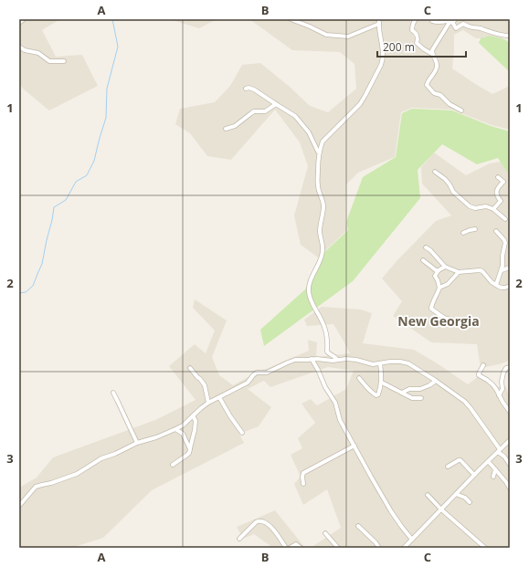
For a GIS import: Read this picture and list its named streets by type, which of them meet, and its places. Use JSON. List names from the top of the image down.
{
  "districts": ["New Georgia"],
  "scale_bar": "200 m",
  "grid": {
    "columns": ["A", "B", "C"],
    "rows": ["1", "2", "3"]
  }
}
